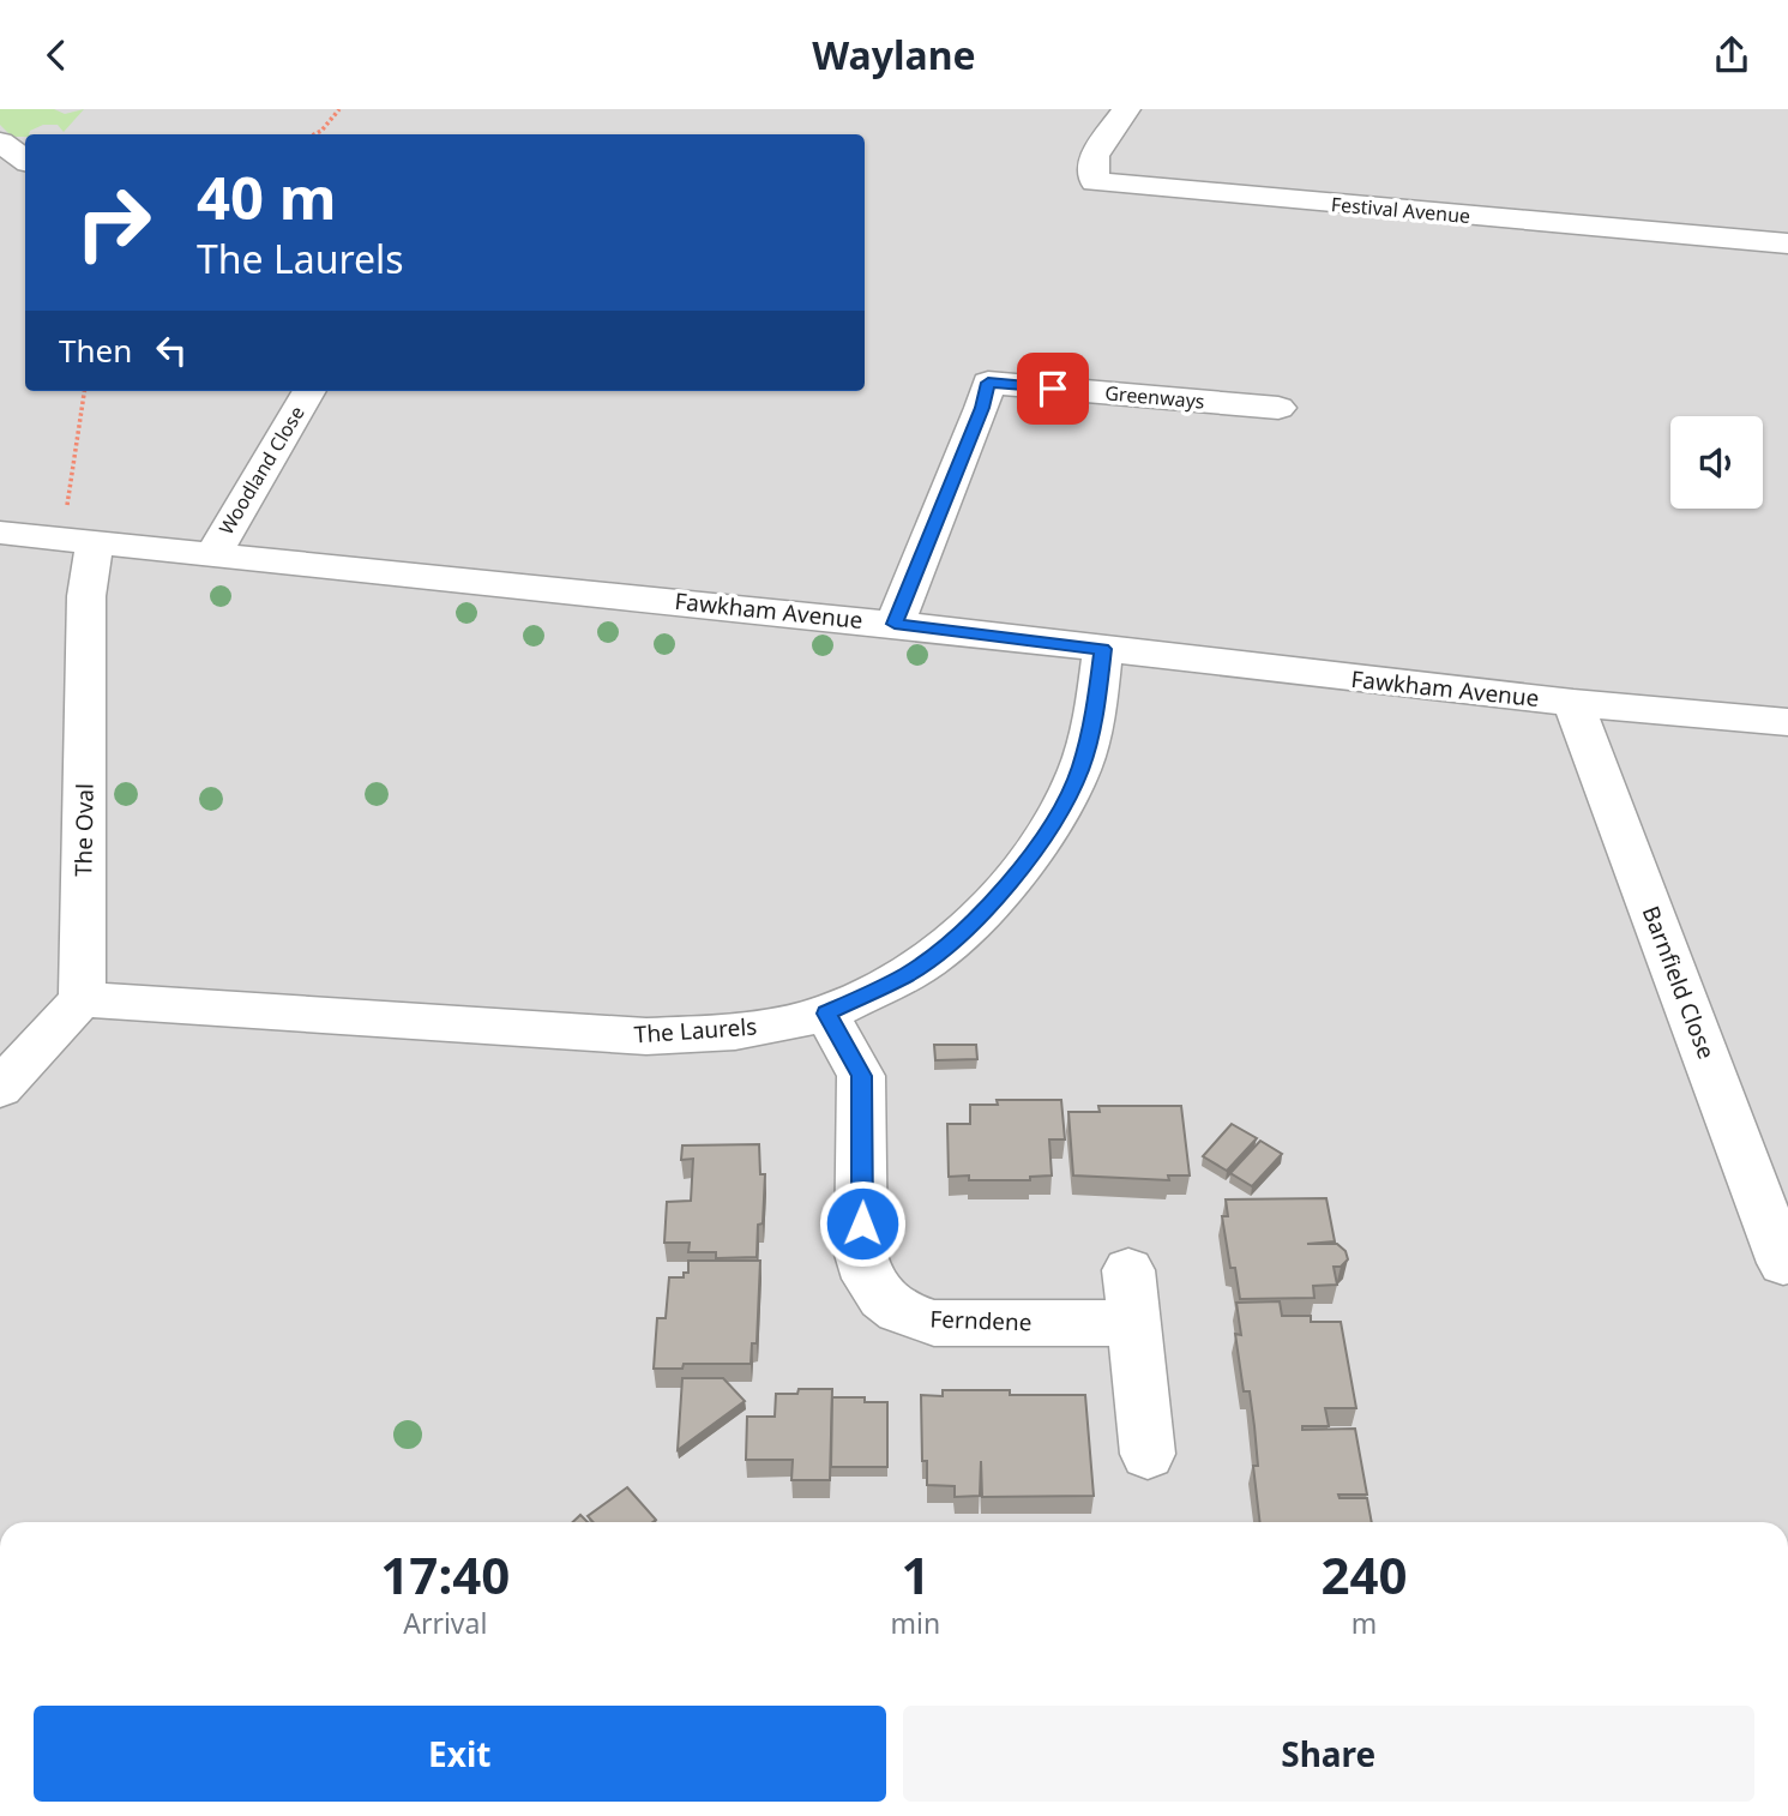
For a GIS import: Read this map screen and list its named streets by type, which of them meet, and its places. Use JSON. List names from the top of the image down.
{
  "streets": {
    "street": [
      "Festival Avenue",
      "Greenways",
      "Woodland Close",
      "Fawkham Avenue",
      "The Oval",
      "Barnfield Close",
      "The Laurels",
      "Ferndene"
    ]
  },
  "crossings": [
    ["Greenways", "Fawkham Avenue"],
    ["Woodland Close", "Fawkham Avenue"],
    ["Fawkham Avenue", "The Oval"],
    ["Fawkham Avenue", "Barnfield Close"],
    ["Fawkham Avenue", "The Laurels"],
    ["The Oval", "The Laurels"],
    ["The Laurels", "Ferndene"]
  ],
  "page": {
    "header": "Waylane",
    "turn": ["40 m", "The Laurels"],
    "then": "Then",
    "eta": [
      "17:40",
      "Arrival",
      "1",
      "min",
      "240",
      "m"
    ],
    "buttons": ["Exit", "Share"]
  }
}
